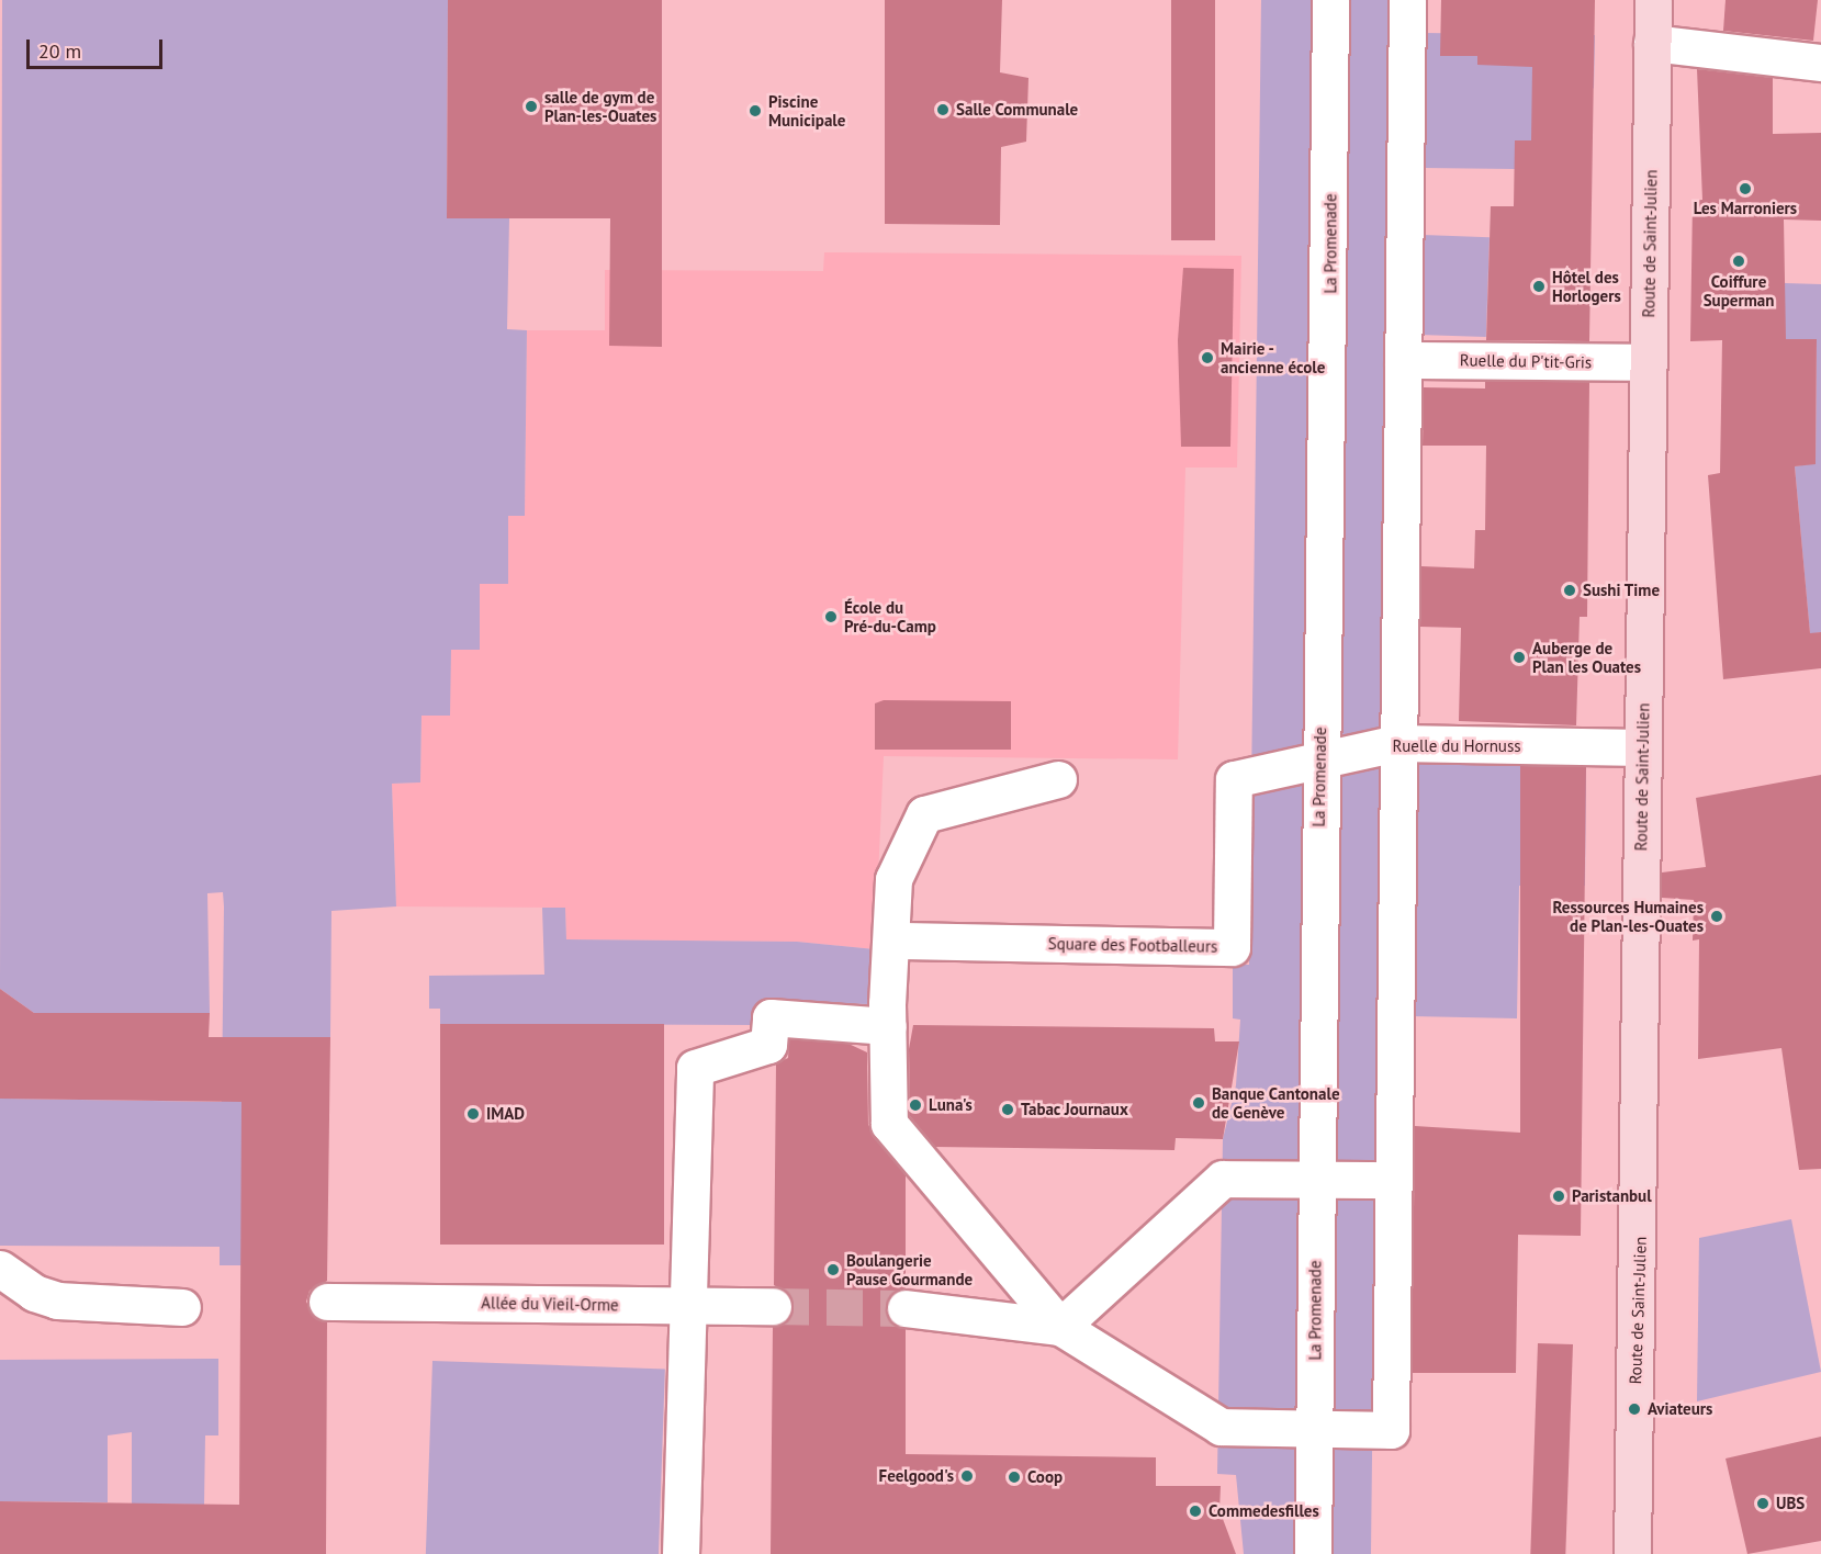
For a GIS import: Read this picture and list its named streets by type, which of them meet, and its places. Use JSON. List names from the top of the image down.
{
  "streets": {
    "main road": ["Route de Saint-Julien"],
    "street": [
      "La Promenade",
      "Ruelle du P'tit-Gris",
      "Ruelle du Hornuss",
      "Square des Footballeurs",
      "Allée du Vieil-Orme"
    ]
  },
  "crossings": [
    ["La Promenade", "Ruelle du Hornuss"],
    ["Route de Saint-Julien", "Ruelle du P'tit-Gris"],
    ["Route de Saint-Julien", "Ruelle du Hornuss"],
    ["Ruelle du Hornuss", "Square des Footballeurs"]
  ],
  "places": [
    "salle de gym de Plan-les-Ouates",
    "Salle Communale",
    "Piscine Municipale",
    "Les Marroniers",
    "Coiffure Superman",
    "Hôtel des Horlogers",
    "Mairie - ancienne école",
    "Sushi Time",
    "École du Pré-du-Camp",
    "Auberge de Plan les Ouates",
    "Ressources Humaines de Plan-les-Ouates",
    "Banque Cantonale de Genève",
    "Luna's",
    "Tabac Journaux",
    "IMAD",
    "Paristanbul",
    "Boulangerie Pause Gourmande",
    "Aviateurs",
    "Feelgood's",
    "Coop",
    "UBS",
    "Commedesfilles"
  ],
  "scale_bar": "20 m"
}
